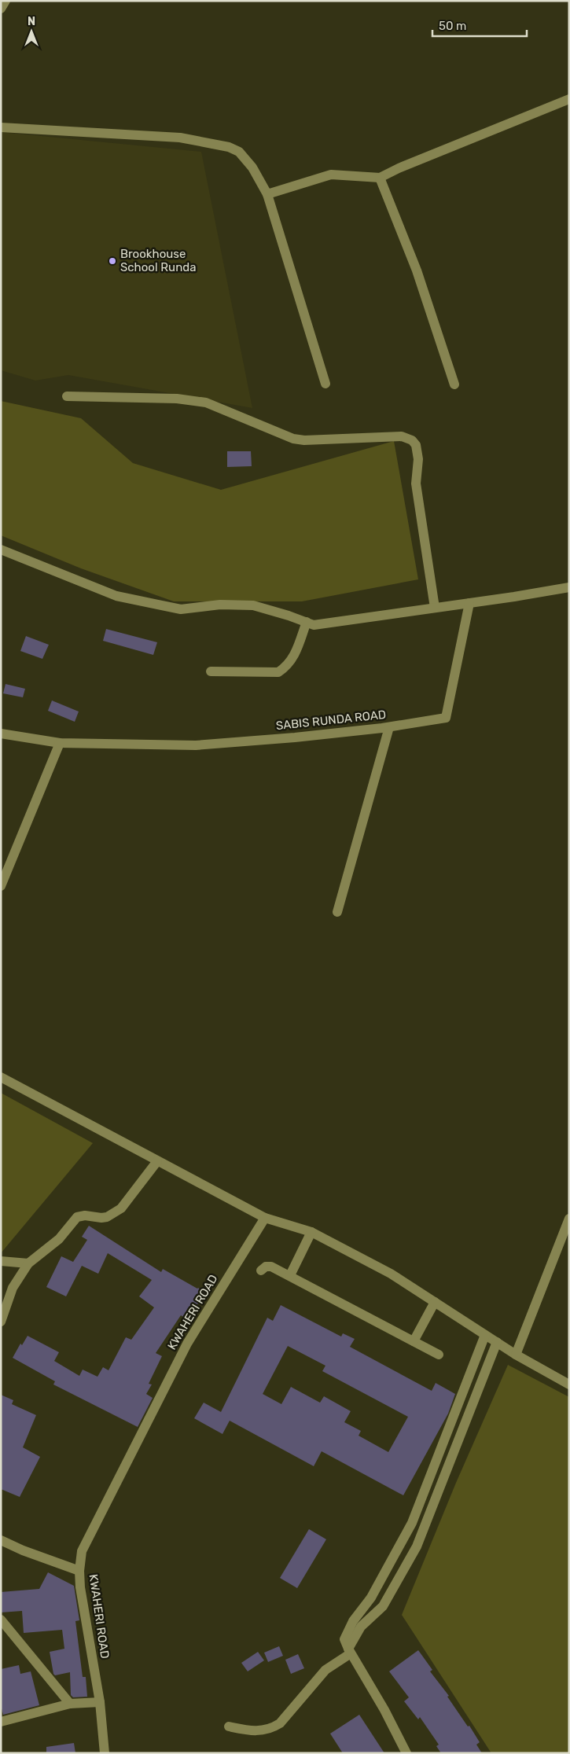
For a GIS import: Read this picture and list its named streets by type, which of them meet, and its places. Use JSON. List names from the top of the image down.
{
  "streets": {
    "street": ["SABIS RUNDA ROAD", "KWAHERI ROAD"]
  },
  "places": ["Brookhouse School Runda"],
  "scale_bar": "50 m",
  "north": "top"
}
